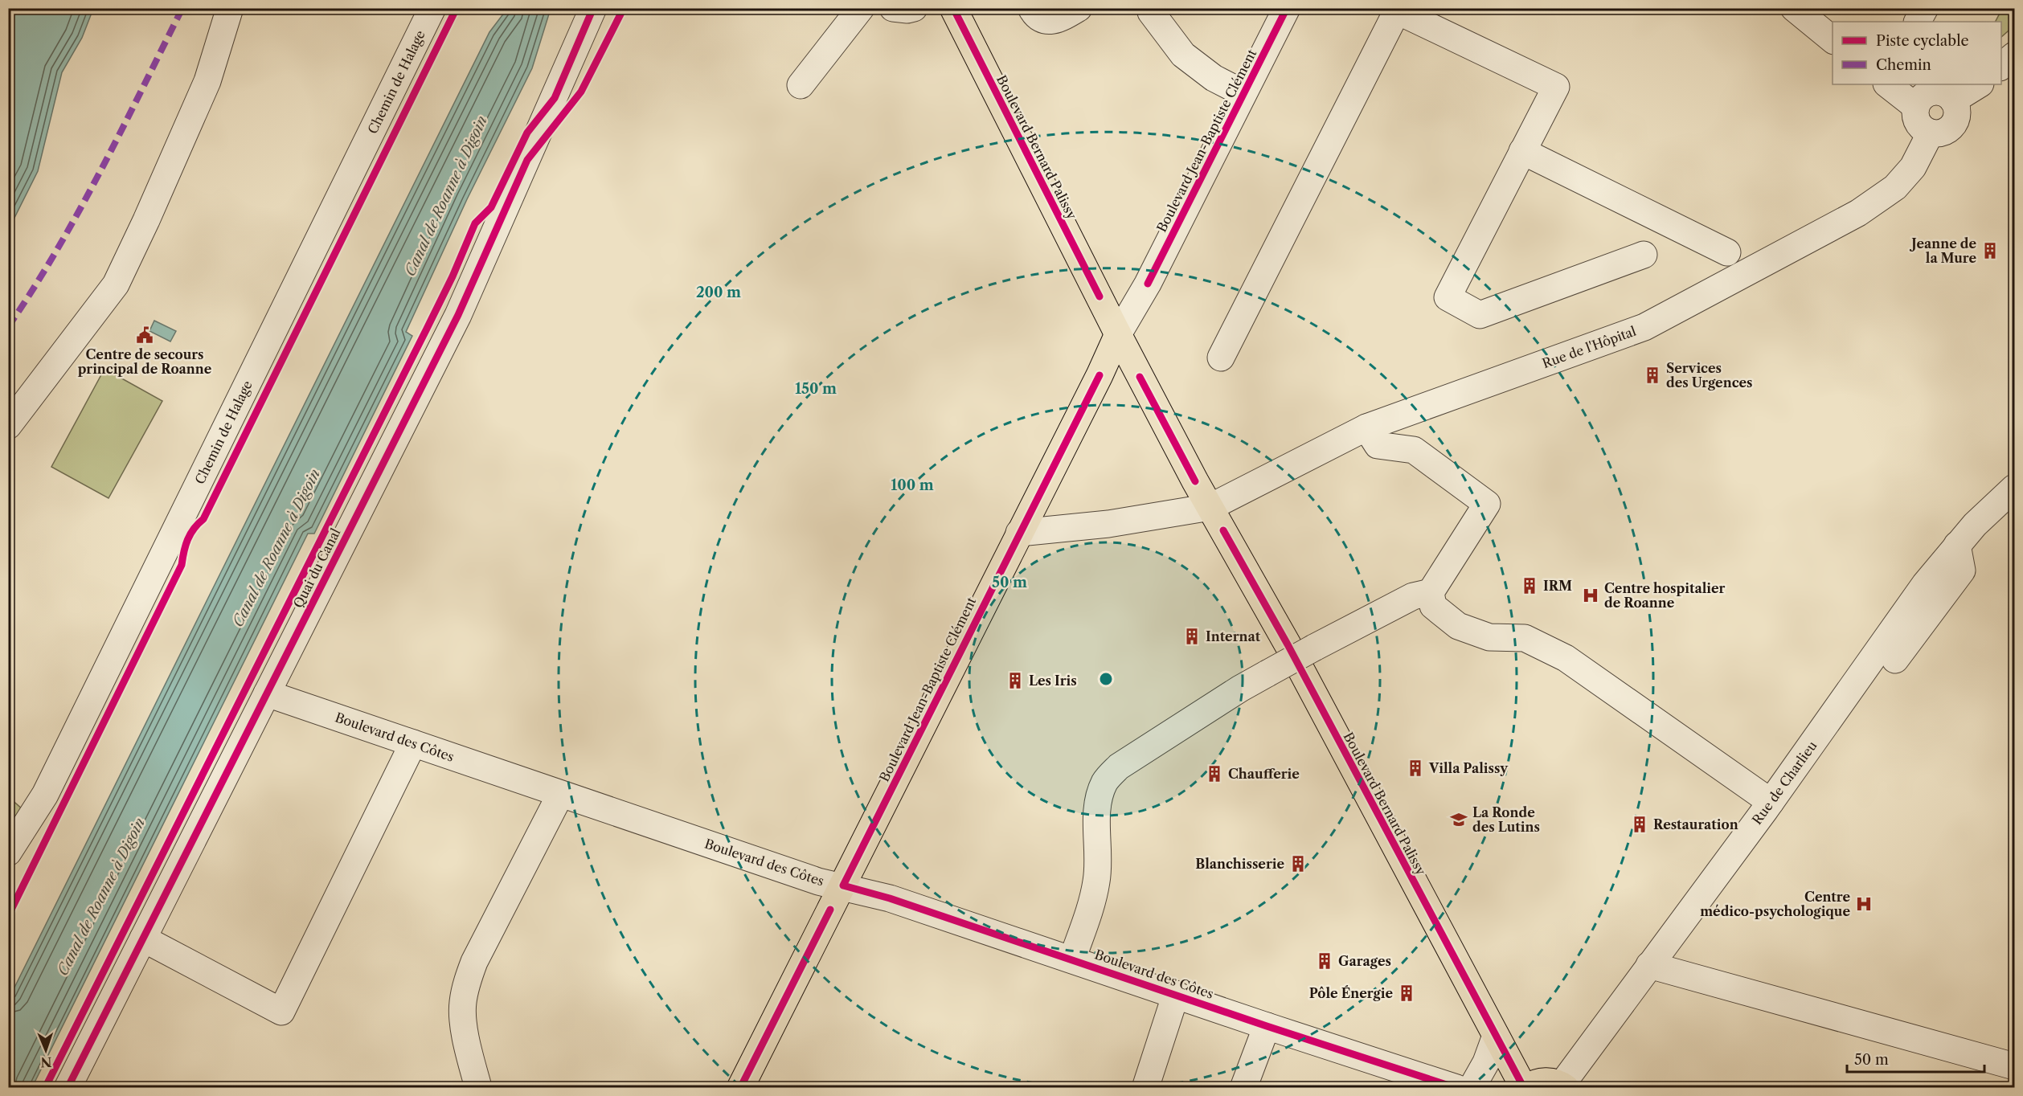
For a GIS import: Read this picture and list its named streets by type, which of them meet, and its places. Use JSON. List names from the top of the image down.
{
  "streets": {
    "main road": ["Boulevard Jean-Baptiste Clément", "Boulevard Bernard Palissy"],
    "street": [
      "Chemin de Halage",
      "Rue de l'Hôpital",
      "Quai du Canal",
      "Boulevard des Côtes",
      "Rue de Charlieu"
    ]
  },
  "crossings": [
    ["Boulevard Jean-Baptiste Clément", "Boulevard Bernard Palissy"],
    ["Boulevard Jean-Baptiste Clément", "Rue de l'Hôpital"],
    ["Boulevard Jean-Baptiste Clément", "Boulevard des Côtes"],
    ["Boulevard Bernard Palissy", "Rue de l'Hôpital"],
    ["Quai du Canal", "Boulevard des Côtes"]
  ],
  "water": ["Canal de Roanne à Digoin"],
  "places": {
    "building": [
      "Jeanne de la Mure",
      "Services des Urgences",
      "IRM",
      "Internat",
      "Les Iris",
      "Villa Palissy",
      "Chaufferie",
      "Restauration",
      "Blanchisserie",
      "Garages",
      "Pôle Énergie"
    ],
    "public building": ["Centre de secours principal de Roanne"],
    "hospital": ["Centre hospitalier de Roanne", "Centre médico-psychologique"],
    "school or university": ["La Ronde des Lutins"]
  },
  "legend": ["Piste cyclable", "Chemin"],
  "scale_bar": "50 m",
  "north": "bottom",
  "rings": [
    "200 m",
    "150 m",
    "100 m",
    "50 m"
  ]
}
